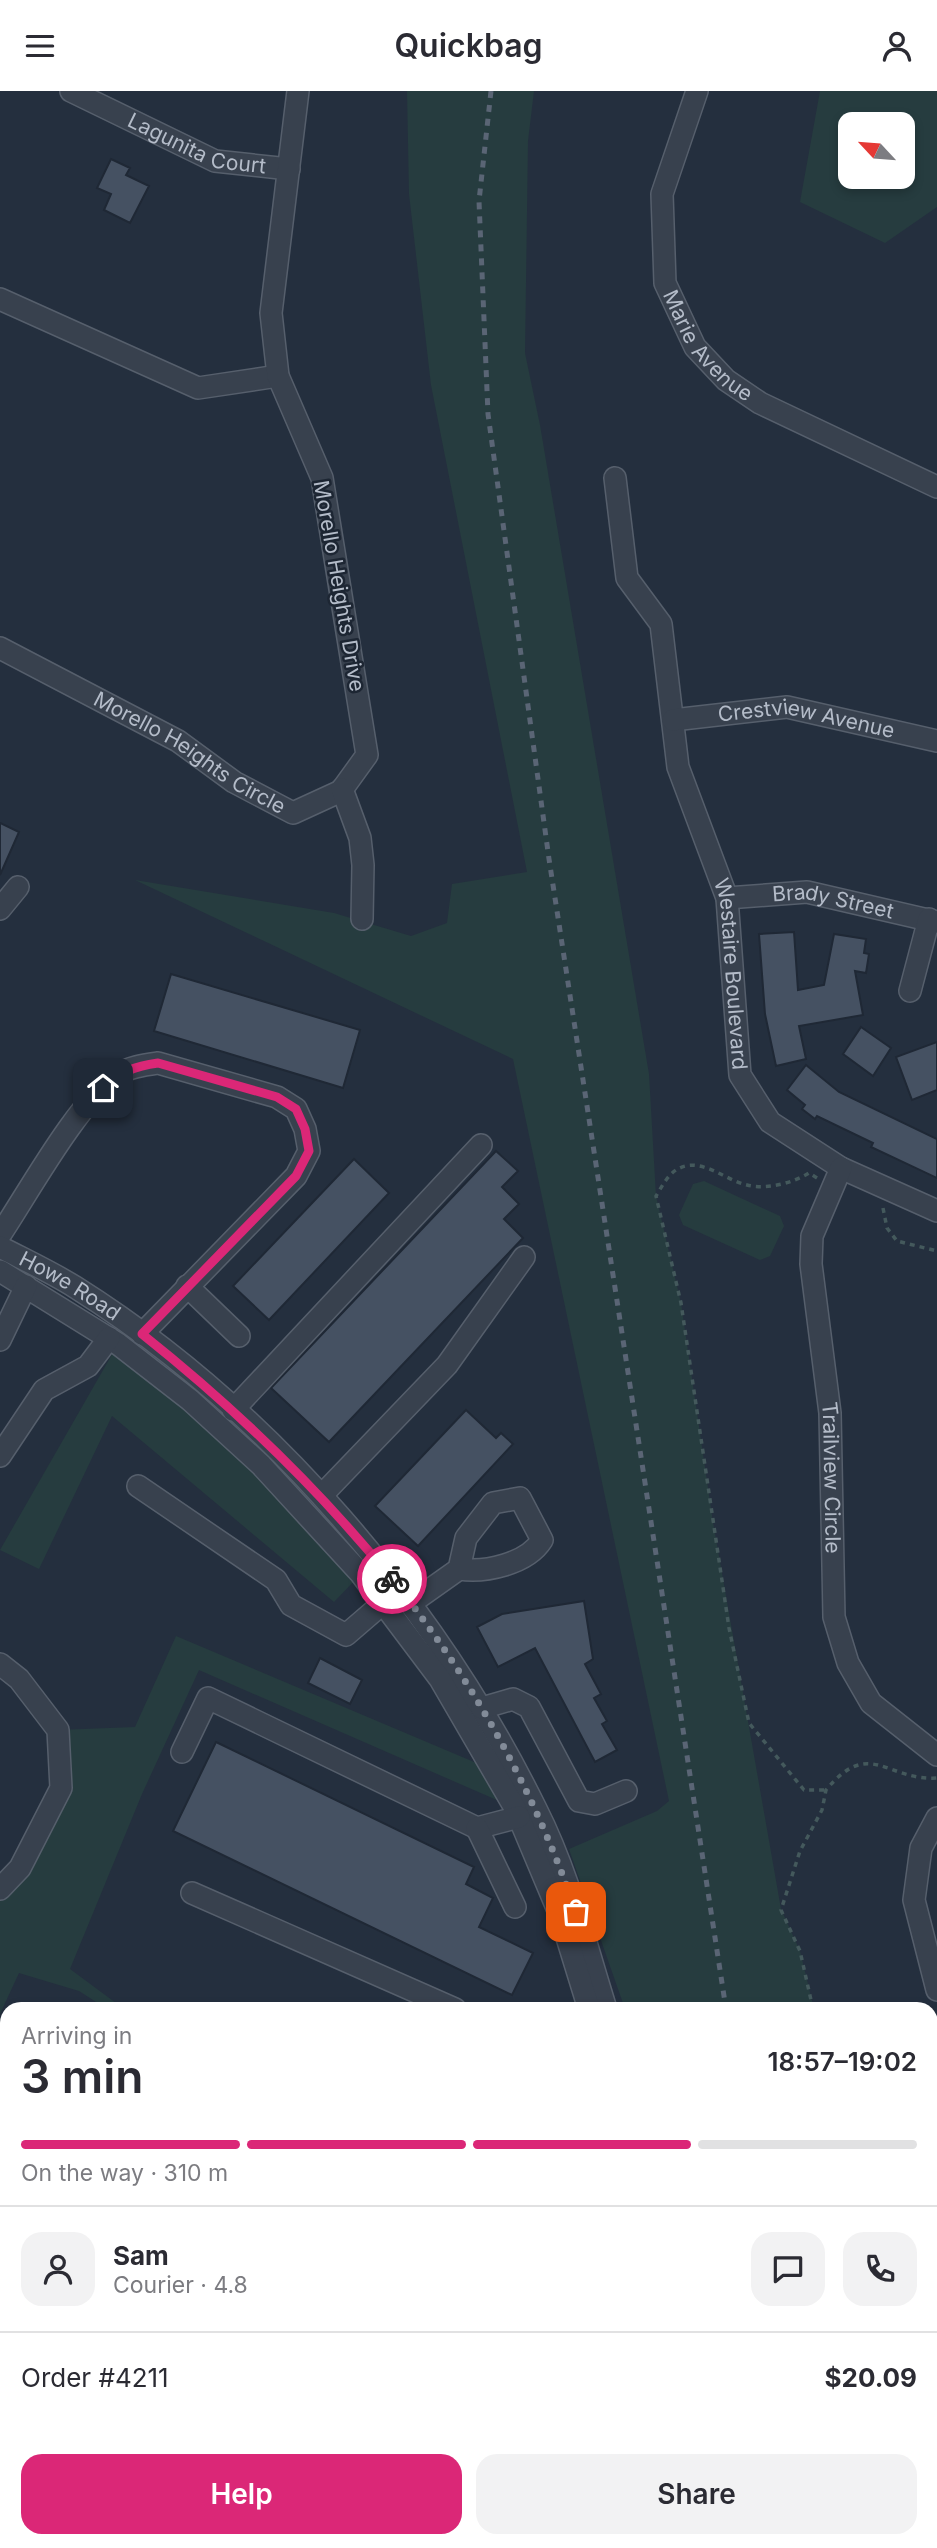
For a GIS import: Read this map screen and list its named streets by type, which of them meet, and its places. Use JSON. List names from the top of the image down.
{
  "streets": {
    "street": [
      "Lagunita Court",
      "Marie Avenue",
      "Morello Heights Drive",
      "Crestview Avenue",
      "Morello Heights Circle",
      "Brady Street",
      "Westaire Boulevard",
      "Howe Road",
      "Trailview Circle"
    ]
  },
  "crossings": [
    ["Lagunita Court", "Morello Heights Drive"],
    ["Morello Heights Drive", "Morello Heights Circle"],
    ["Crestview Avenue", "Westaire Boulevard"],
    ["Brady Street", "Westaire Boulevard"],
    ["Westaire Boulevard", "Trailview Circle"]
  ],
  "north": "top left",
  "page": {
    "header": "Quickbag",
    "heading": ["3 min", "Arriving in", "18:57–19:02"],
    "panel": [
      "Sam",
      "Courier · 4.8",
      "Order #4211",
      "$20.09"
    ],
    "bar": "On the way · 310 m",
    "buttons": ["Help", "Share"]
  }
}
